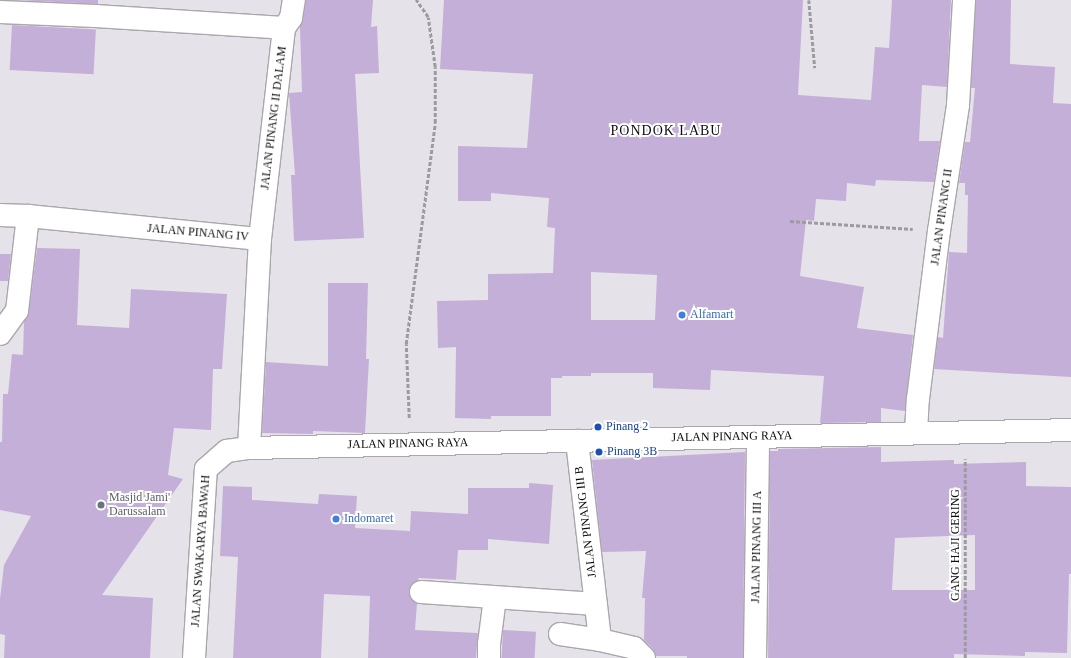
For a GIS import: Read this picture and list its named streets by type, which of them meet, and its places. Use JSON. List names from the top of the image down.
{
  "streets": {
    "street": [
      "JALAN PINANG II DALAM",
      "JALAN PINANG II",
      "JALAN PINANG IV",
      "JALAN PINANG RAYA",
      "JALAN PINANG III B",
      "JALAN PINANG III A",
      "JALAN SWAKARYA BAWAH"
    ],
    "path": ["GANG HAJI GERING"]
  },
  "crossings": [
    ["JALAN PINANG II DALAM", "JALAN PINANG IV"],
    ["JALAN PINANG II", "JALAN PINANG RAYA"],
    ["JALAN PINANG IV", "JALAN PINANG RAYA"],
    ["JALAN PINANG IV", "JALAN SWAKARYA BAWAH"],
    ["JALAN PINANG RAYA", "JALAN PINANG III B"],
    ["JALAN PINANG RAYA", "GANG HAJI GERING"],
    ["JALAN PINANG RAYA", "JALAN PINANG III A"],
    ["JALAN PINANG RAYA", "JALAN SWAKARYA BAWAH"]
  ],
  "districts": ["PONDOK LABU"],
  "places": [
    "Alfamart",
    "Pinang 2",
    "Pinang 3B",
    "Masjid Jami' Darussalam",
    "Indomaret"
  ]
}
